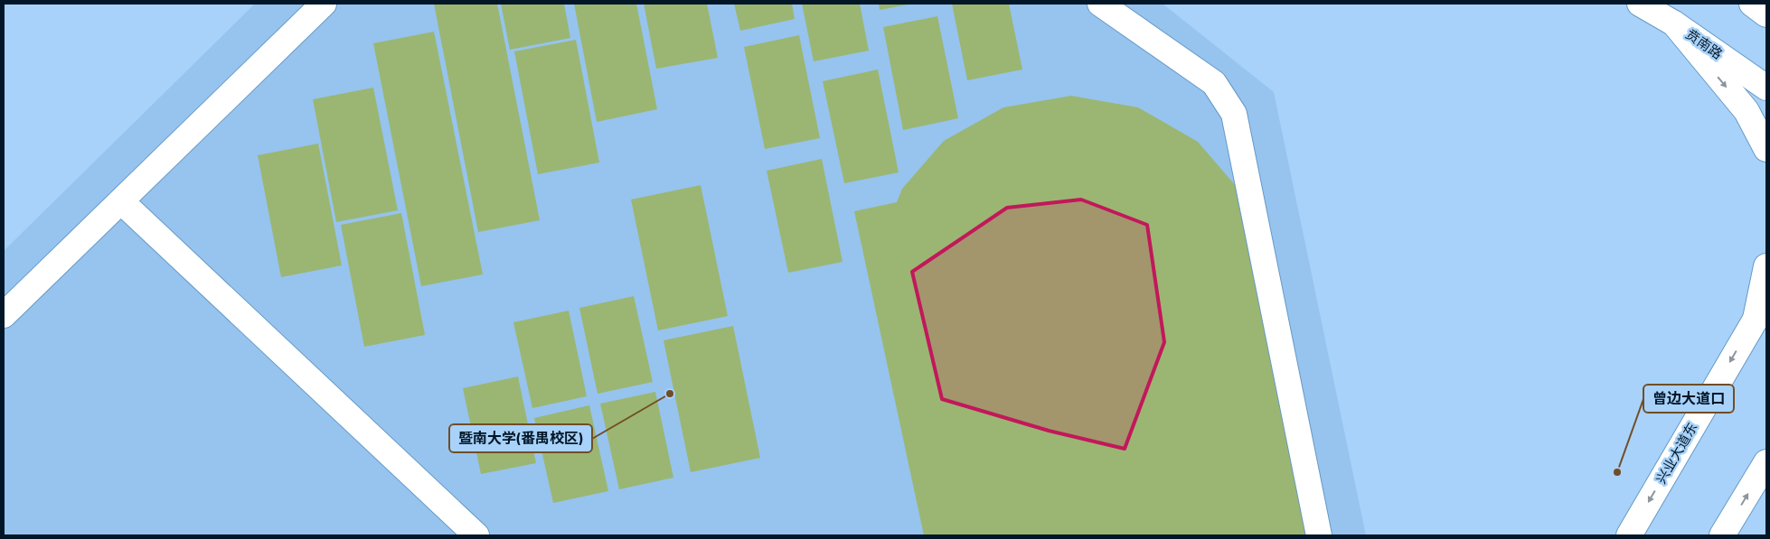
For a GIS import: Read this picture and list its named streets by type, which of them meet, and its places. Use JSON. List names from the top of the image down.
{
  "streets": {
    "street": ["贲南路", "兴业大道东"]
  },
  "places": ["暨南大学(番禺校区)", "曾边大道口"]
}
